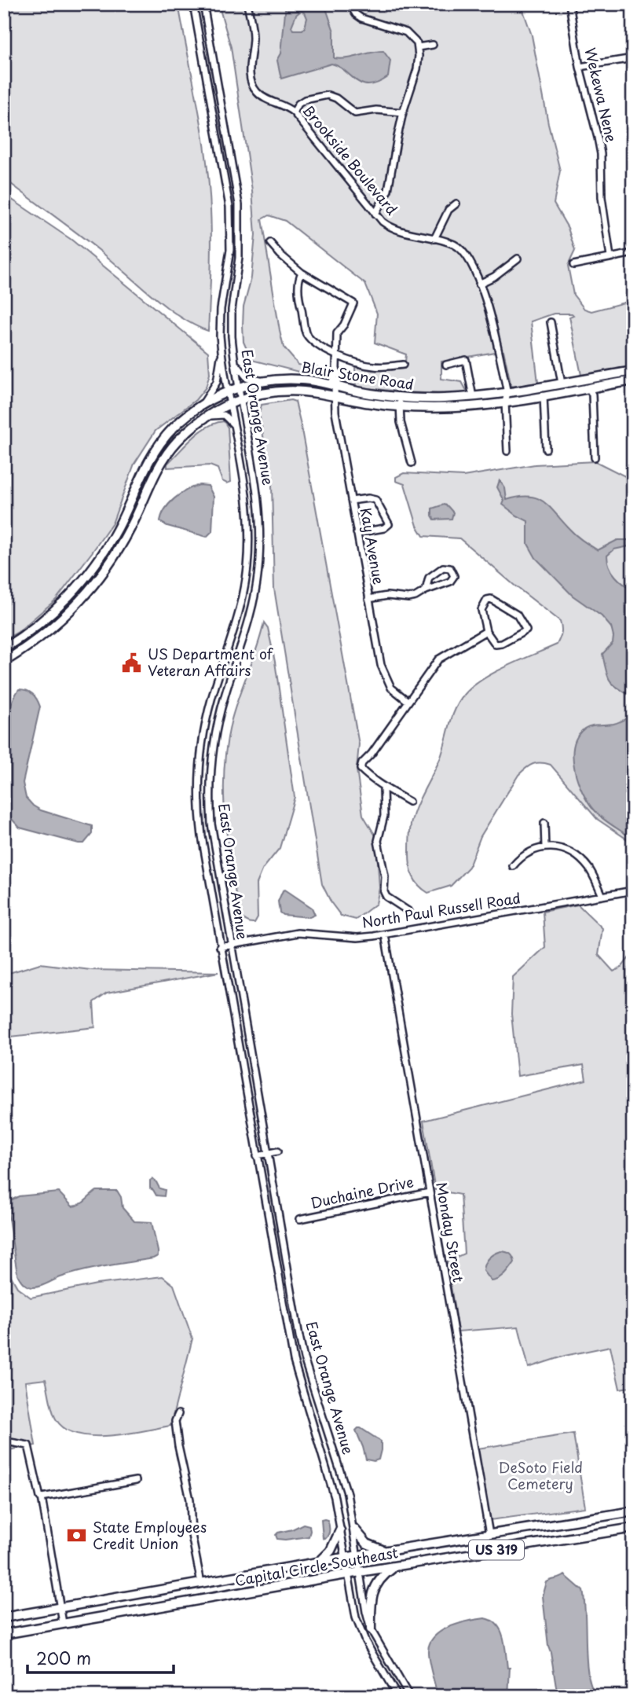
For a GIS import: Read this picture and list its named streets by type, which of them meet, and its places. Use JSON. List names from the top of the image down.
{
  "streets": {
    "main road": ["Blair Stone Road", "US 319", "Capital Circle Southeast"],
    "street": [
      "Wekewa Nene",
      "Brookside Boulevard",
      "East Orange Avenue",
      "Kay Avenue",
      "North Paul Russell Road",
      "Duchaine Drive",
      "Monday Street"
    ]
  },
  "crossings": [
    ["Brookside Boulevard", "Blair Stone Road"],
    ["Blair Stone Road", "East Orange Avenue"],
    ["Blair Stone Road", "Kay Avenue"],
    ["East Orange Avenue", "North Paul Russell Road"],
    ["East Orange Avenue", "Capital Circle Southeast"],
    ["North Paul Russell Road", "Monday Street"],
    ["Duchaine Drive", "Monday Street"],
    ["Monday Street", "Capital Circle Southeast"]
  ],
  "parks": ["DeSoto Field Cemetery"],
  "places": {
    "public building": ["US Department of Veteran Affairs"],
    "bank": ["State Employees Credit Union"]
  },
  "scale_bar": "200 m"
}
